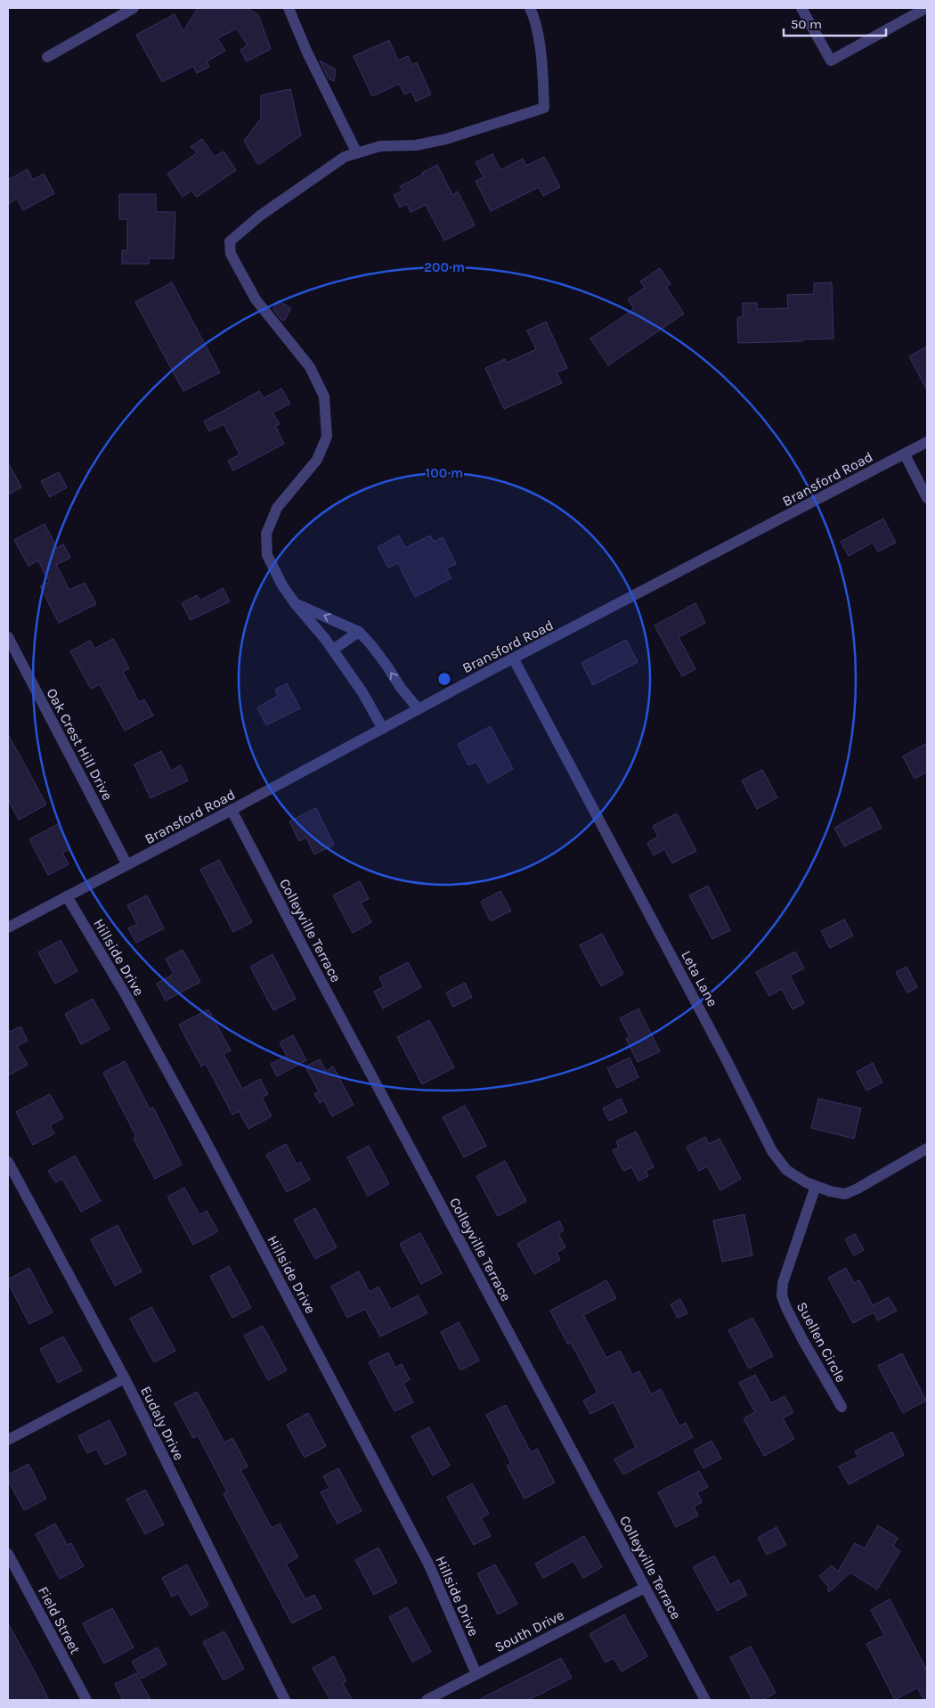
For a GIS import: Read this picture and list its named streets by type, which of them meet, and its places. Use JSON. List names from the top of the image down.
{
  "streets": {
    "street": [
      "Bransford Road",
      "Oak Crest Hill Drive",
      "Colleyville Terrace",
      "Hillside Drive",
      "Leta Lane",
      "Suellen Circle",
      "Eudaly Drive",
      "Field Street",
      "South Drive"
    ]
  },
  "crossings": [
    ["Bransford Road", "Oak Crest Hill Drive"],
    ["Bransford Road", "Colleyville Terrace"],
    ["Bransford Road", "Hillside Drive"],
    ["Bransford Road", "Leta Lane"],
    ["Colleyville Terrace", "South Drive"],
    ["Hillside Drive", "South Drive"],
    ["Leta Lane", "Suellen Circle"]
  ],
  "scale_bar": "50 m",
  "rings": ["200 m", "100 m"]
}
